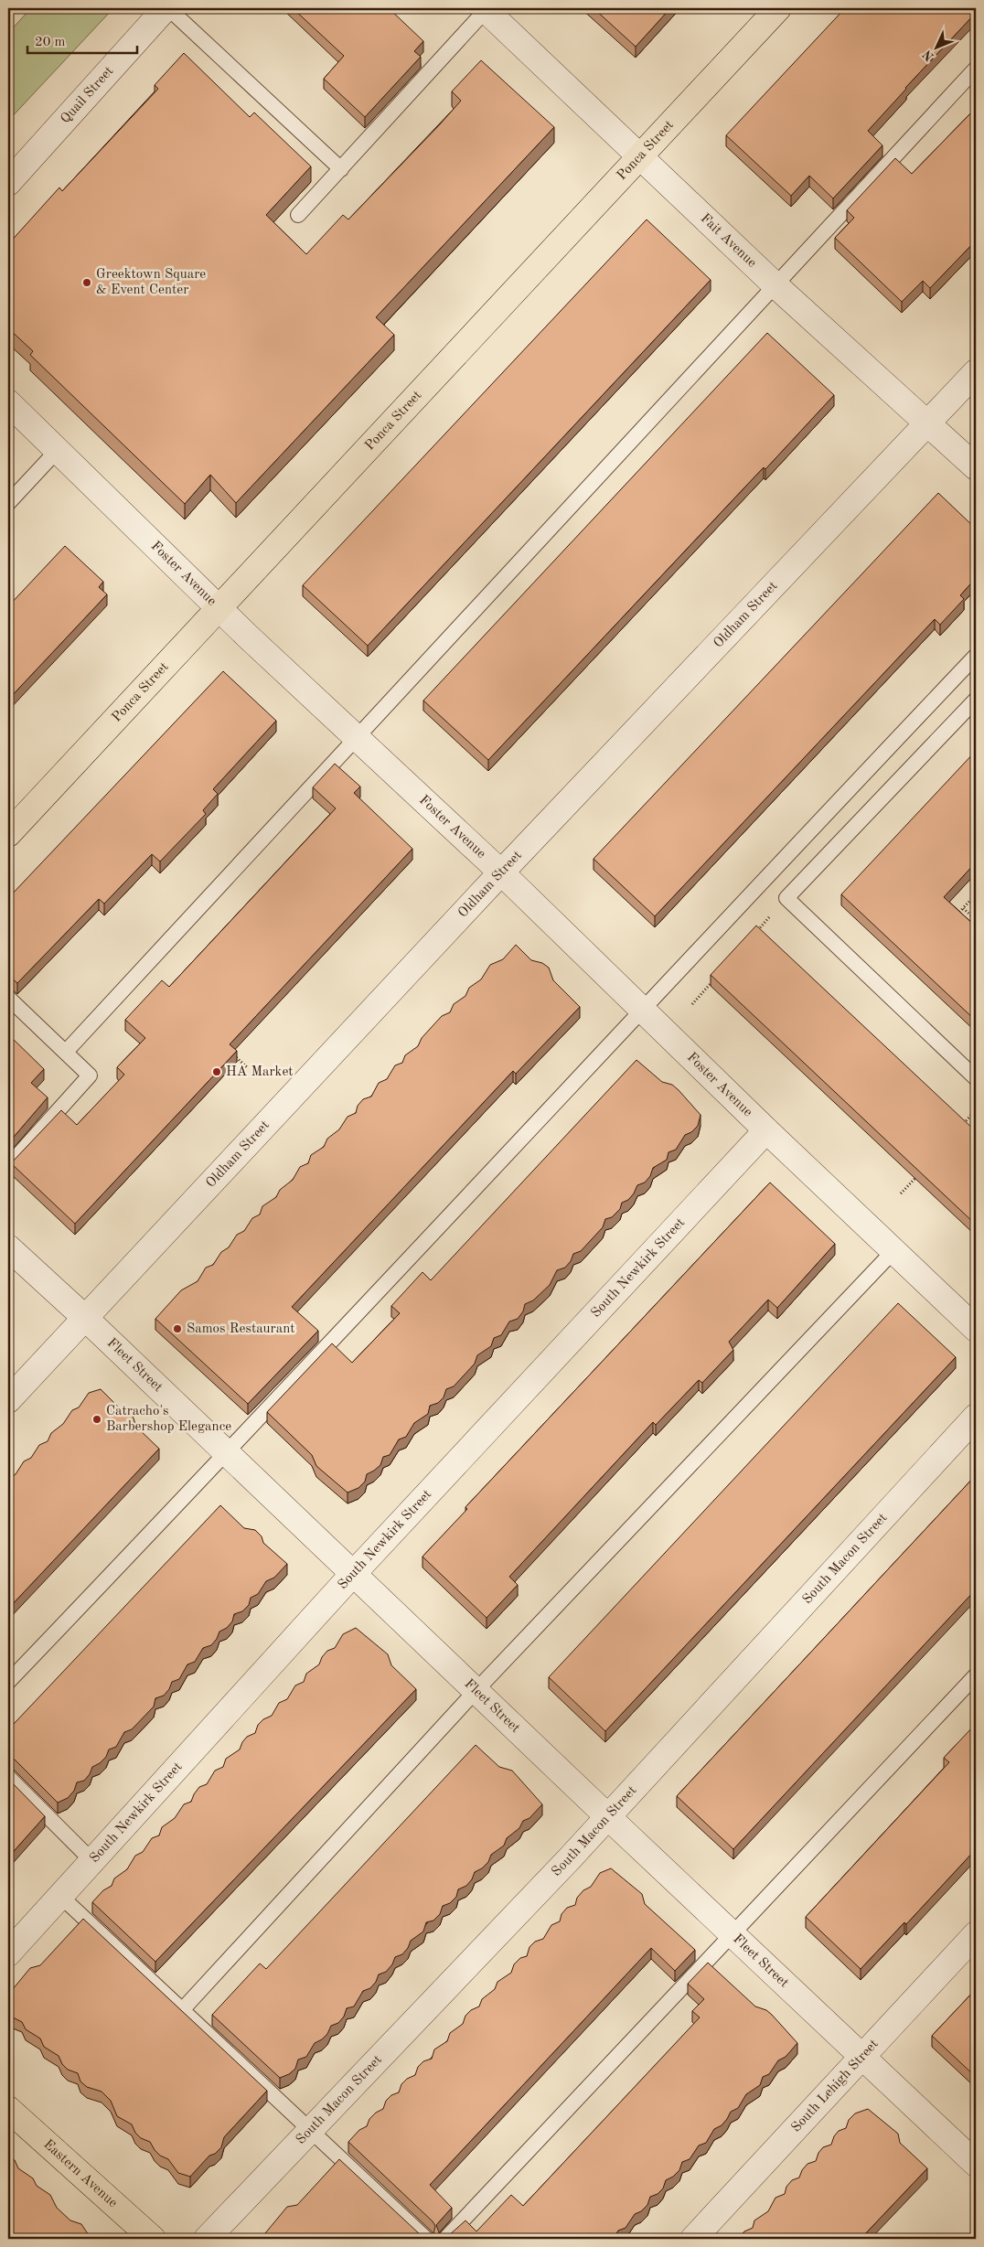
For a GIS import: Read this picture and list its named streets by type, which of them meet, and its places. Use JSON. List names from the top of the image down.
{
  "streets": {
    "main road": ["Ponca Street", "Eastern Avenue"],
    "street": [
      "Quail Street",
      "Fait Avenue",
      "Foster Avenue",
      "Oldham Street",
      "South Newkirk Street",
      "Fleet Street",
      "South Macon Street",
      "South Lehigh Street"
    ]
  },
  "crossings": [
    ["Ponca Street", "Fait Avenue"],
    ["Ponca Street", "Foster Avenue"],
    ["Fait Avenue", "Oldham Street"],
    ["Foster Avenue", "Oldham Street"],
    ["Foster Avenue", "South Newkirk Street"],
    ["Oldham Street", "Fleet Street"],
    ["South Newkirk Street", "Fleet Street"],
    ["Fleet Street", "South Macon Street"],
    ["Fleet Street", "South Lehigh Street"]
  ],
  "places": [
    "Greektown Square & Event Center",
    "HA Market",
    "Samos Restaurant",
    "Catracho's Barbershop Elegance"
  ],
  "scale_bar": "20 m",
  "north": "bottom left"
}
